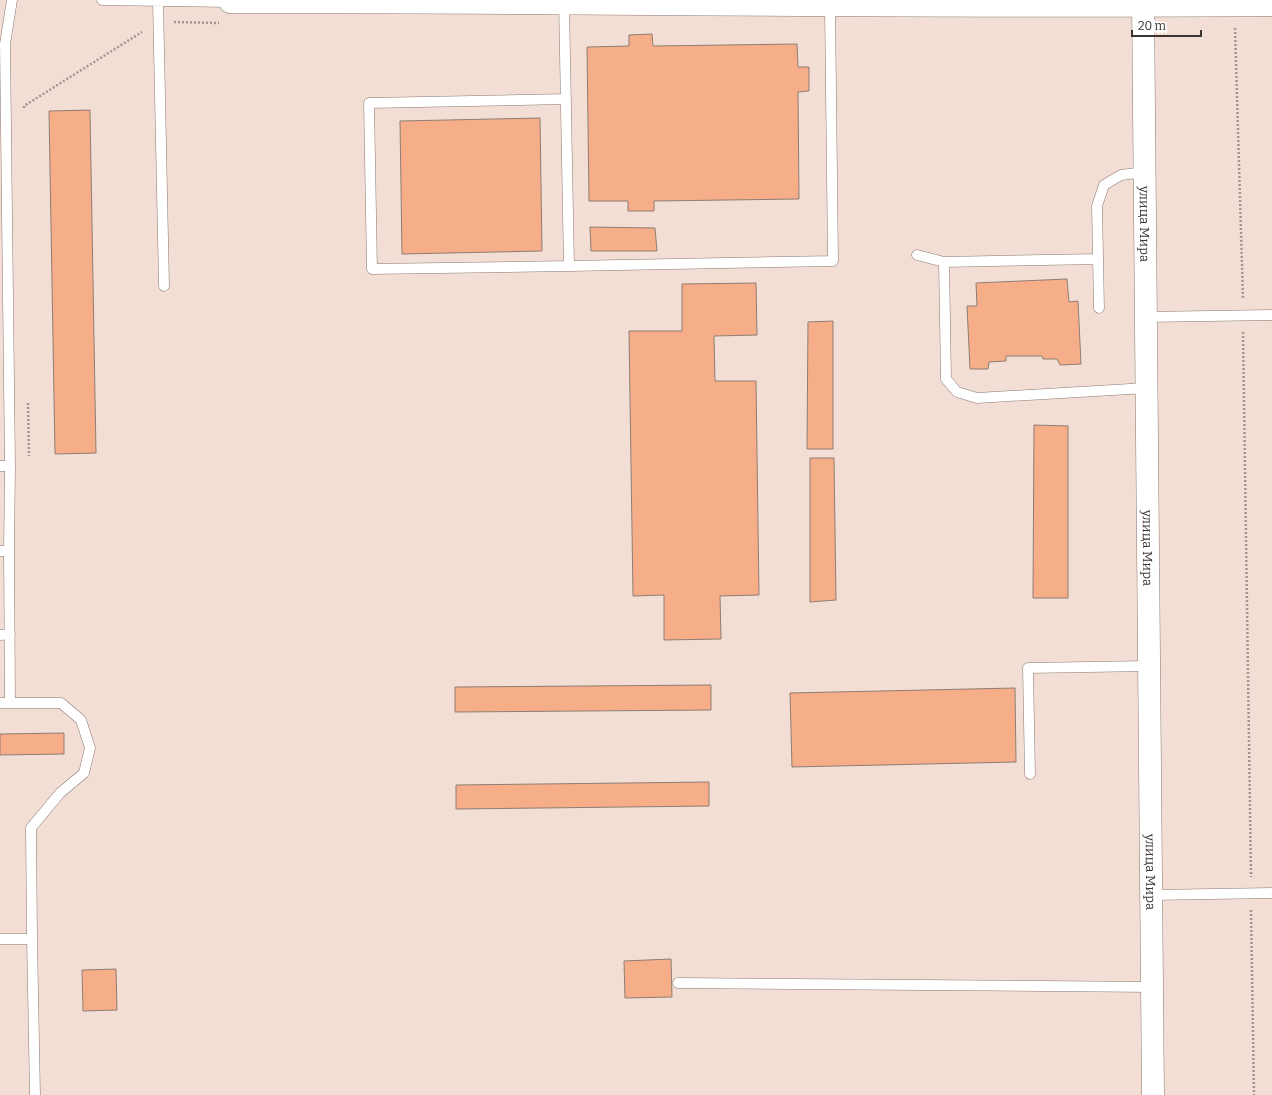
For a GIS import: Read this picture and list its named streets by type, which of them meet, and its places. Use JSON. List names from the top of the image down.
{
  "streets": {
    "main road": ["улица Мира"]
  },
  "scale_bar": "20 m"
}
